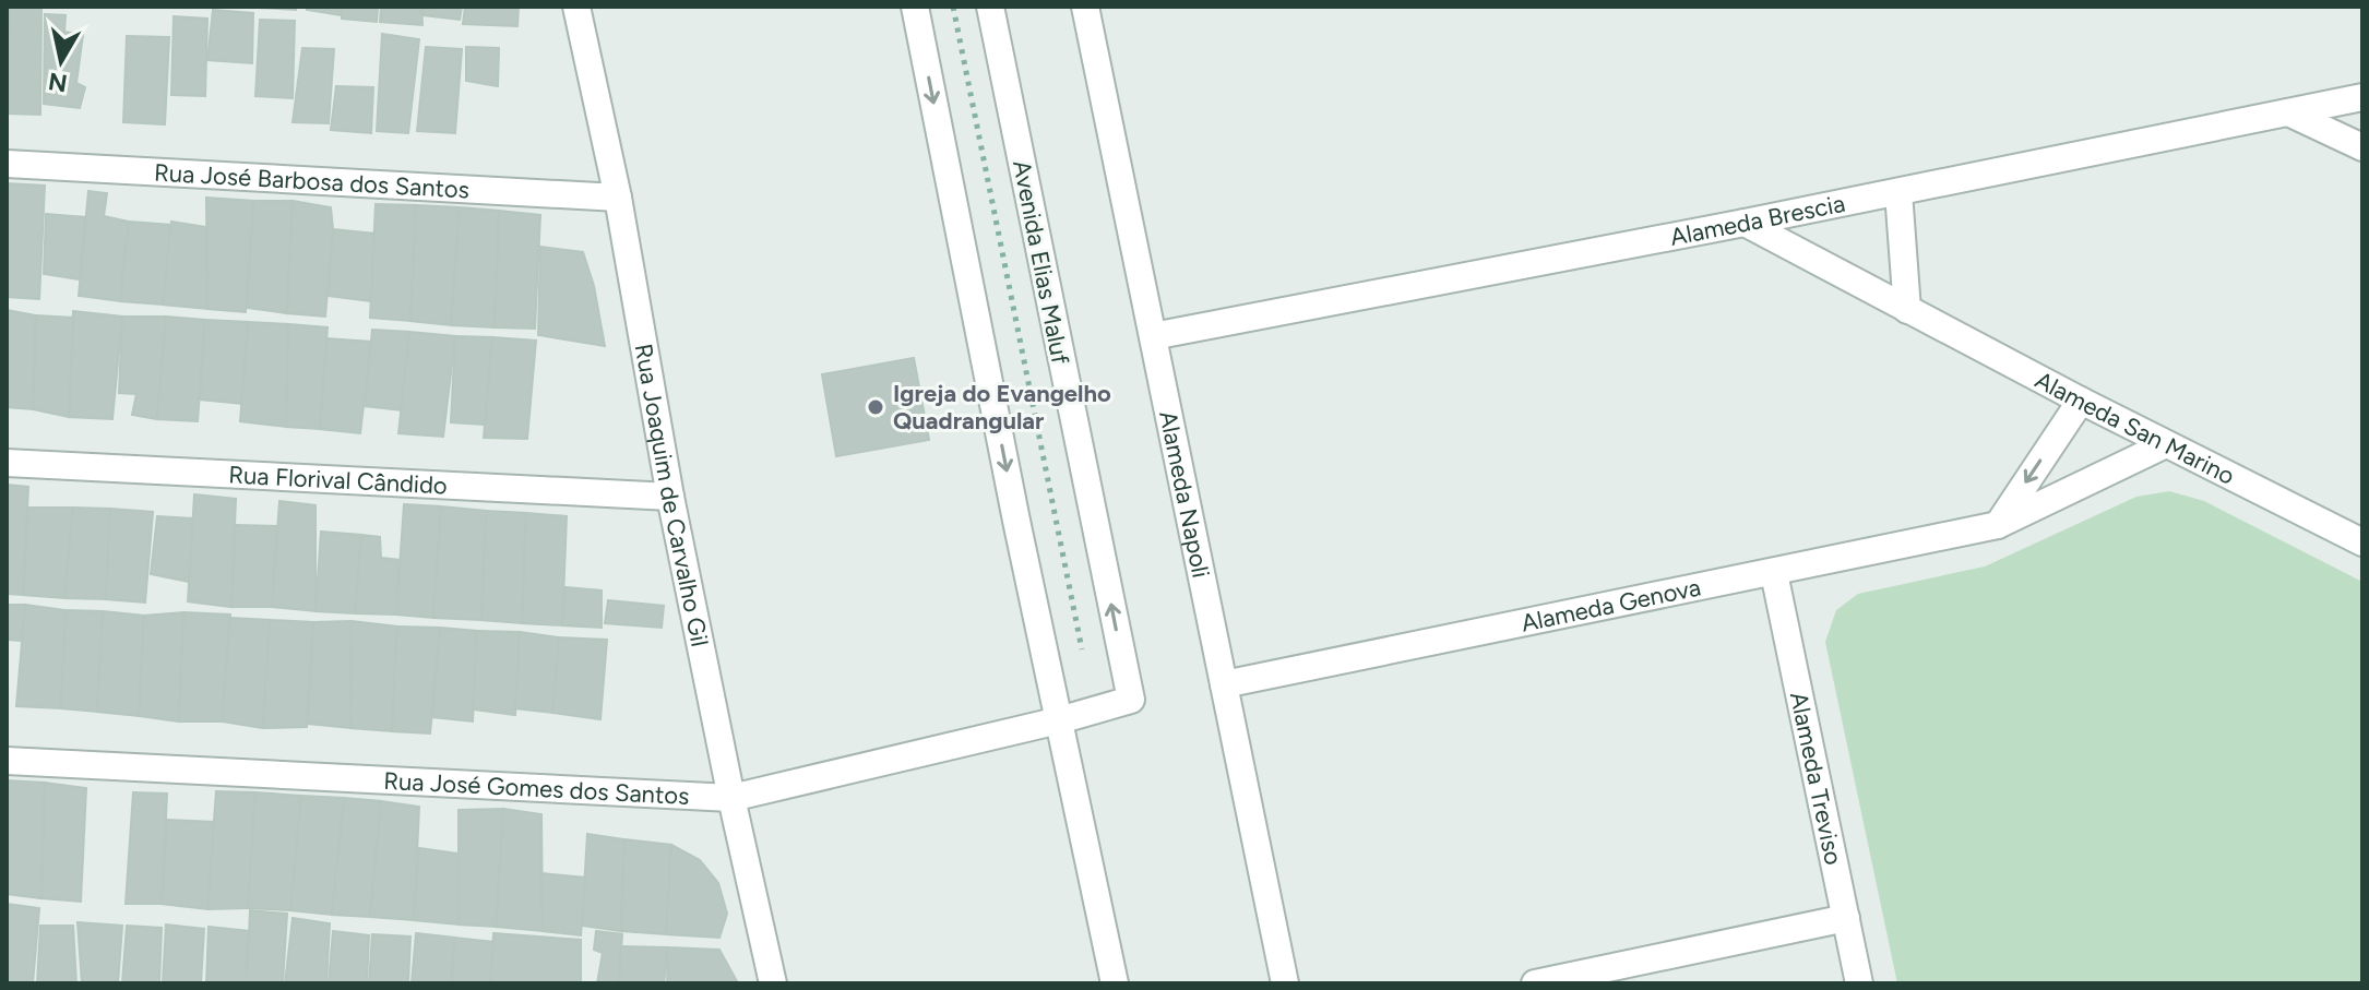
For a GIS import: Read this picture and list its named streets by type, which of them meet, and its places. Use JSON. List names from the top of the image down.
{
  "streets": {
    "street": [
      "Rua José Barbosa dos Santos",
      "Alameda Brescia",
      "Avenida Elias Maluf",
      "Alameda San Marino",
      "Rua Florival Cândido",
      "Alameda Napoli",
      "Rua Joaquim de Carvalho Gil",
      "Alameda Genova",
      "Alameda Treviso",
      "Rua José Gomes dos Santos"
    ]
  },
  "crossings": [
    ["Rua José Barbosa dos Santos", "Rua Joaquim de Carvalho Gil"],
    ["Alameda Brescia", "Alameda San Marino"],
    ["Alameda Brescia", "Alameda Napoli"],
    ["Avenida Elias Maluf", "Rua José Gomes dos Santos"],
    ["Alameda San Marino", "Alameda Genova"],
    ["Rua Florival Cândido", "Rua Joaquim de Carvalho Gil"],
    ["Alameda Napoli", "Alameda Genova"],
    ["Rua Joaquim de Carvalho Gil", "Rua José Gomes dos Santos"],
    ["Alameda Genova", "Alameda Treviso"]
  ],
  "places": ["Igreja do Evangelho Quadrangular"],
  "north": "bottom"
}
